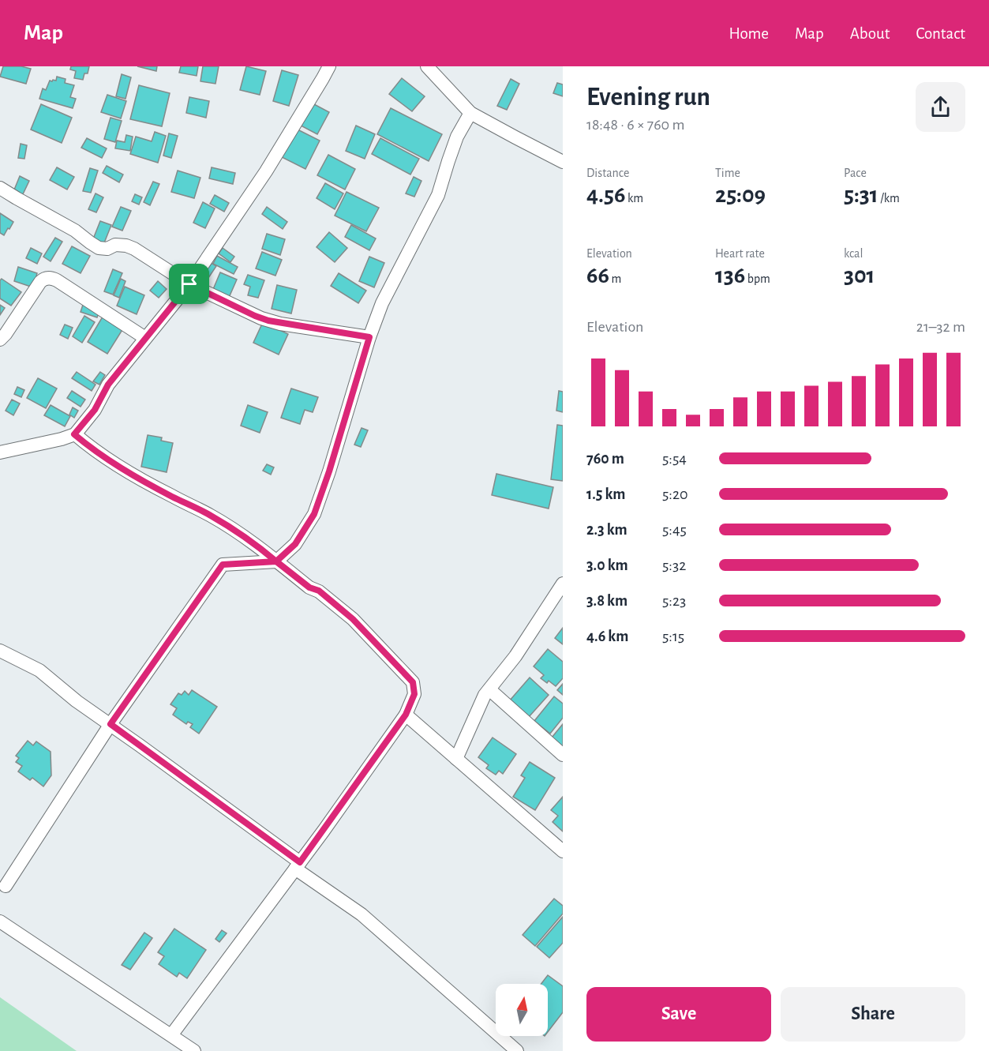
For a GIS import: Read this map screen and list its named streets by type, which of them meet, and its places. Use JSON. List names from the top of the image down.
{
  "north": "top",
  "page": {
    "header": "Map",
    "nav": [
      "Home",
      "Map",
      "About",
      "Contact"
    ],
    "heading": ["Evening run", "18:48 · 6 × 760 m"],
    "stats": [
      ["Distance", "4.56 km"],
      ["Time", "25:09"],
      ["Pace", "5:31 /km"],
      ["Elevation", "66 m"],
      ["Heart rate", "136 bpm"],
      ["kcal", "301"]
    ],
    "chart": ["Elevation", "21–32 m"],
    "list": [
      {
        "name": "760 m",
        "note": "5:54"
      },
      {
        "name": "1.5 km",
        "note": "5:20"
      },
      {
        "name": "2.3 km",
        "note": "5:45"
      },
      {
        "name": "3.0 km",
        "note": "5:32"
      },
      {
        "name": "3.8 km",
        "note": "5:23"
      },
      {
        "name": "4.6 km",
        "note": "5:15"
      }
    ],
    "buttons": ["Save", "Share"]
  }
}
